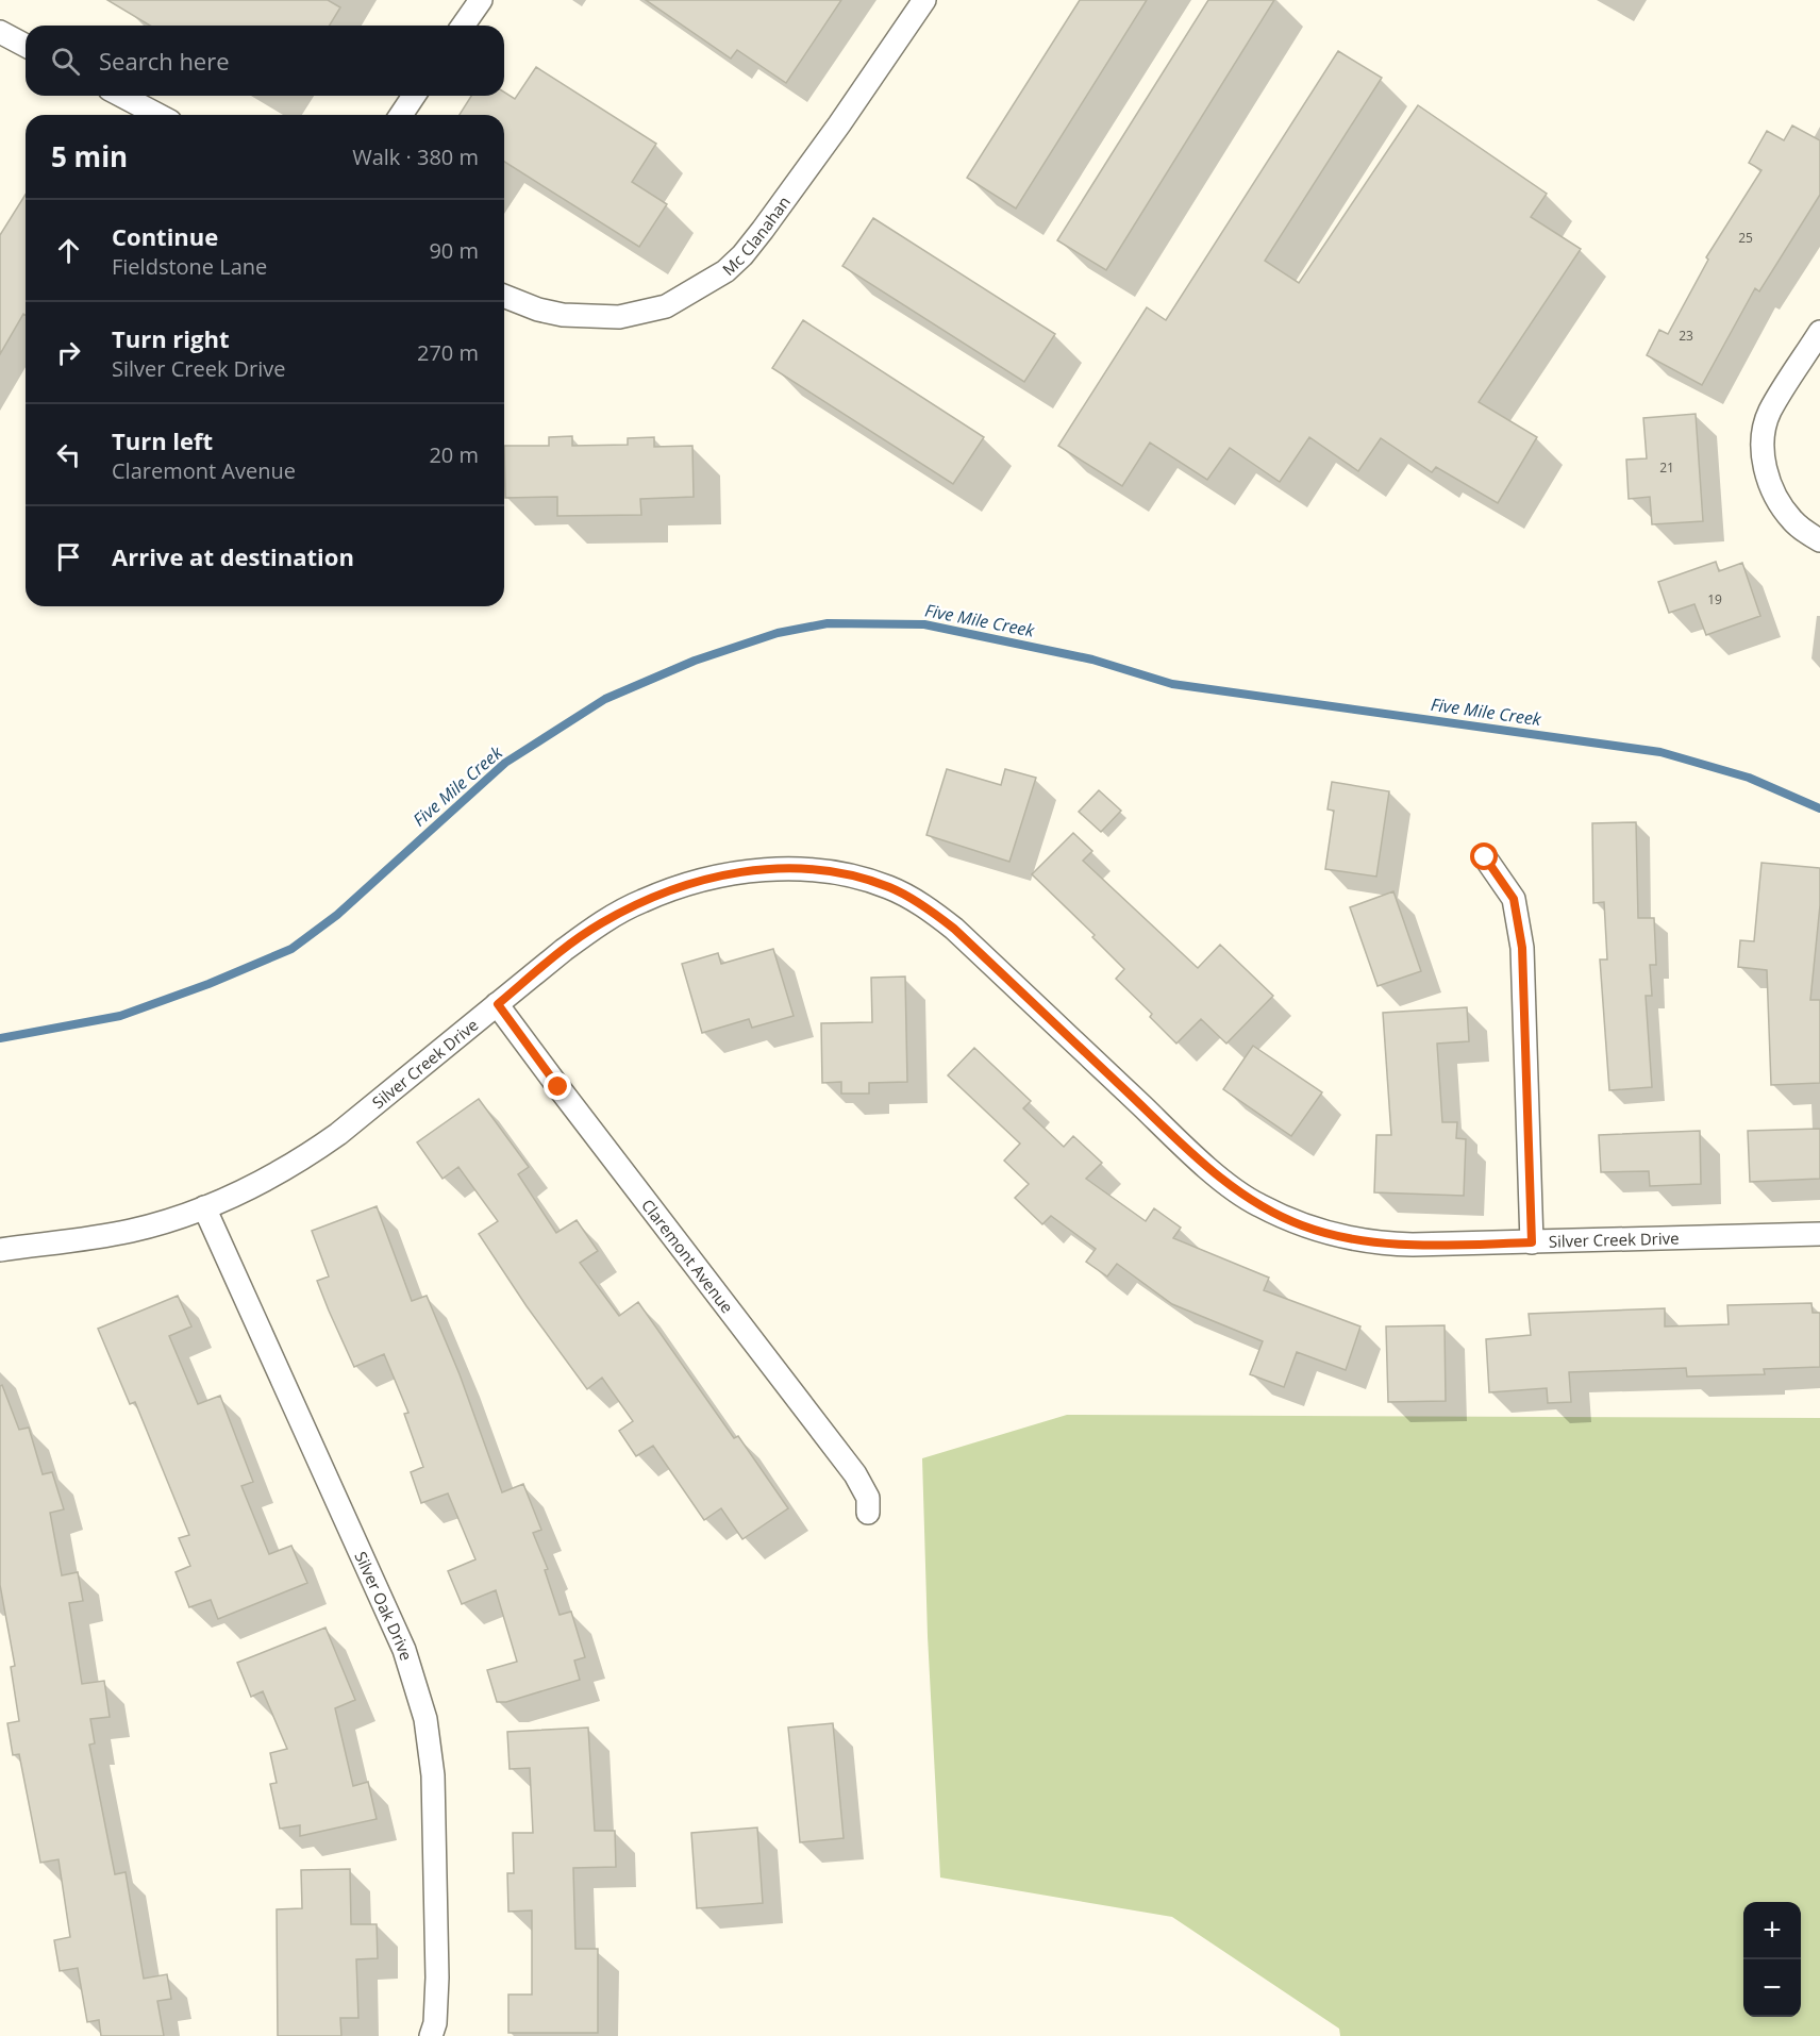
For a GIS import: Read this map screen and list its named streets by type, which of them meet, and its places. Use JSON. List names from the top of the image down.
{
  "streets": {
    "street": [
      "Mc Clanahan",
      "Silver Creek Drive",
      "Claremont Avenue",
      "Silver Oak Drive"
    ]
  },
  "crossings": [
    ["Silver Creek Drive", "Claremont Avenue"],
    ["Silver Creek Drive", "Silver Oak Drive"]
  ],
  "water": ["Five Mile Creek"],
  "house_numbers": [
    "25",
    "23",
    "21",
    "19"
  ],
  "page": {
    "search": "Search here",
    "heading": ["5 min", "Walk · 380 m"],
    "list": [
      ["Continue", "Fieldstone Lane", "90 m"],
      ["Turn right", "Silver Creek Drive", "270 m"],
      ["Turn left", "Claremont Avenue", "20 m"],
      "Arrive at destination"
    ],
    "map_buttons": ["+", "−"]
  }
}
